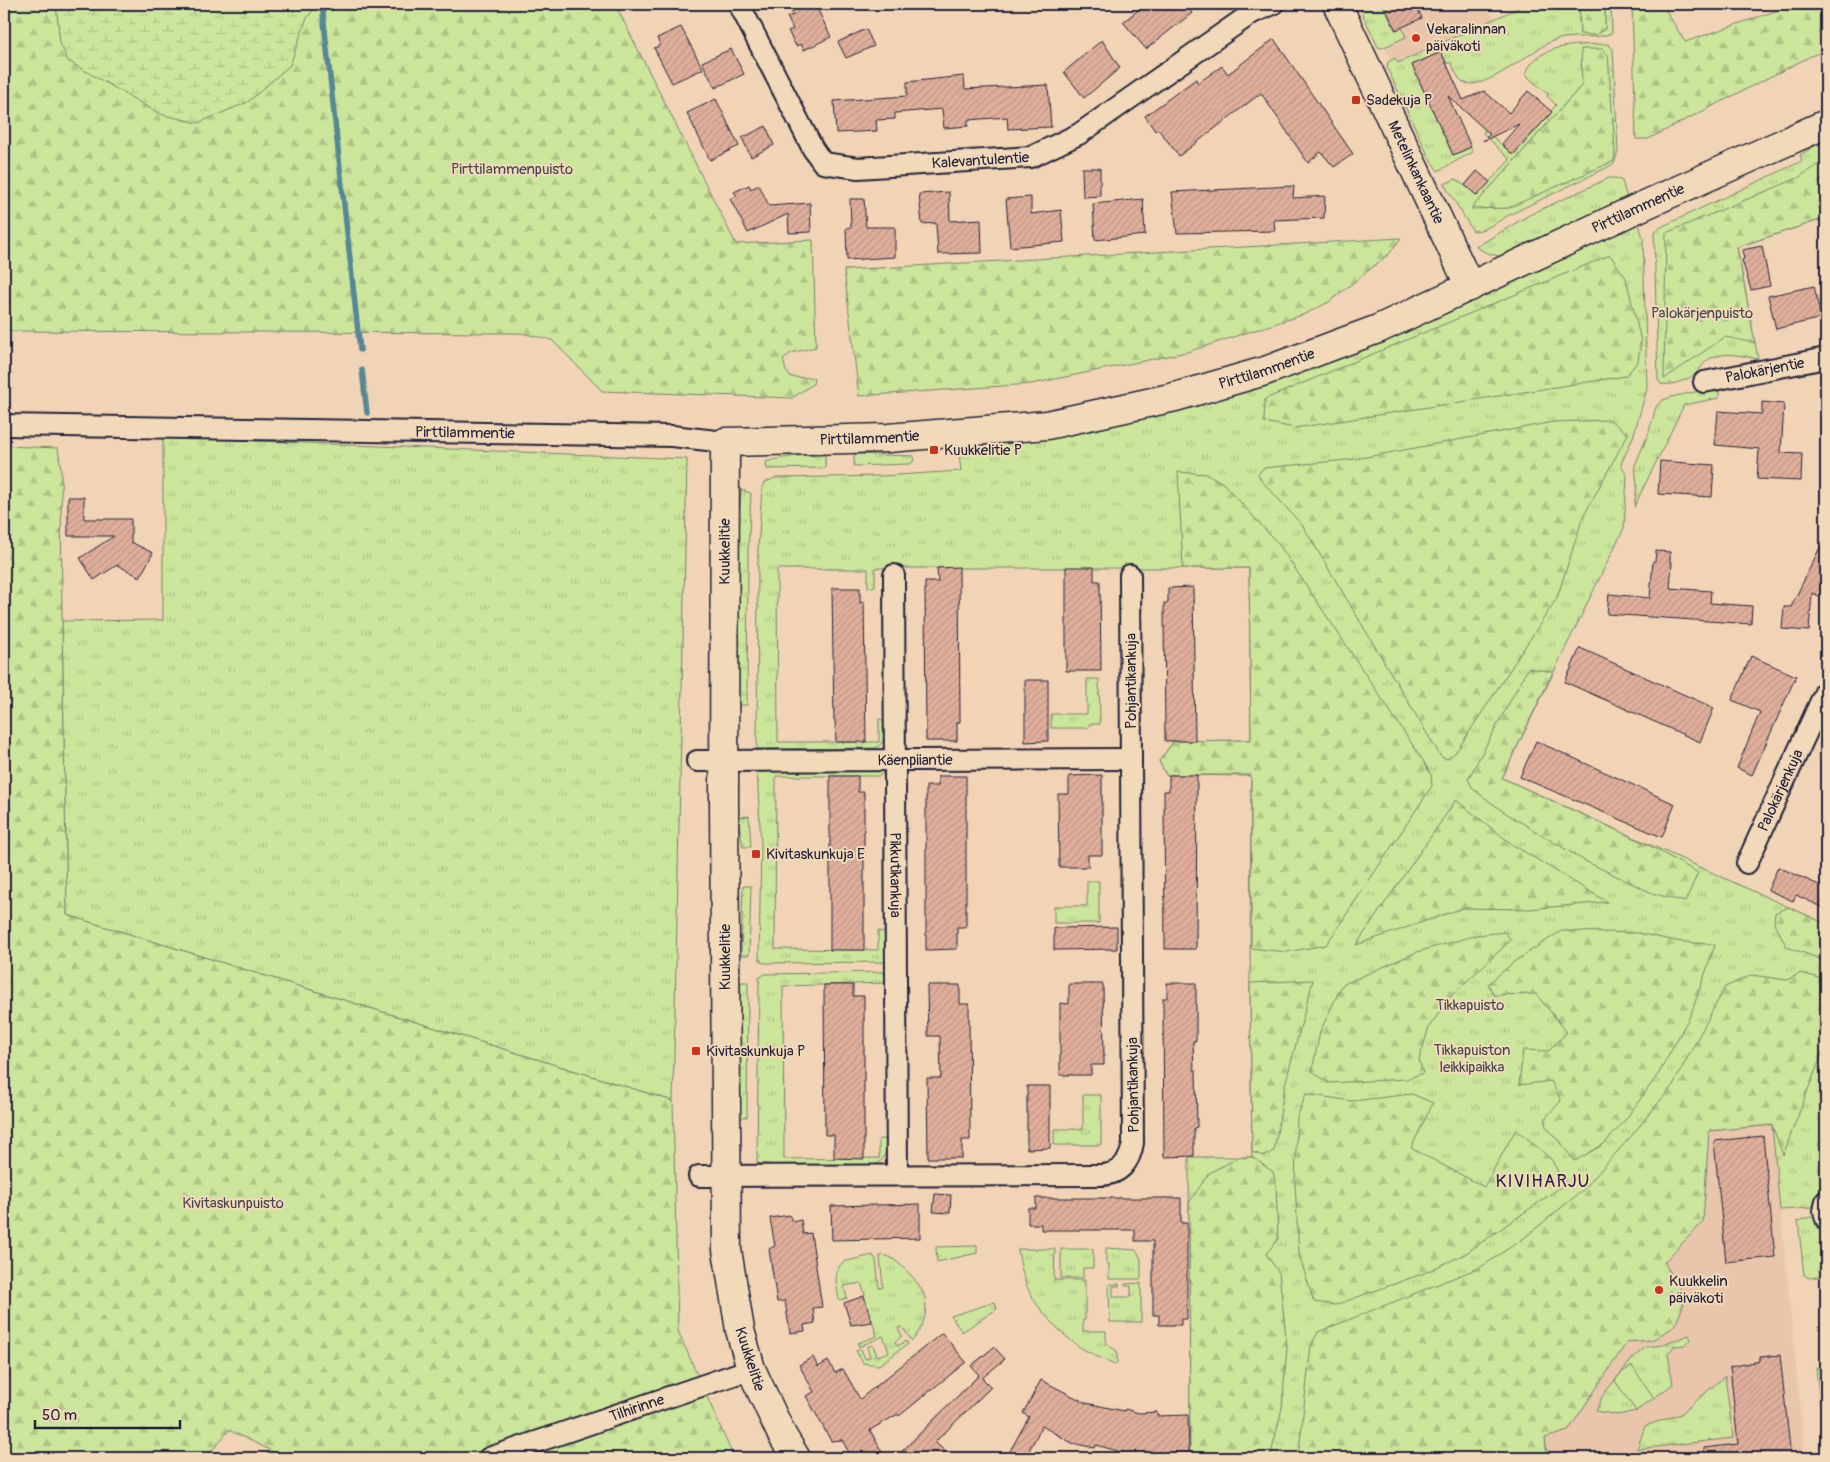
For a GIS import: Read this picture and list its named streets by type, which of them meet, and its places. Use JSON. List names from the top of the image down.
{
  "streets": {
    "street": [
      "Kalevantulentie",
      "Metelinkankaantie",
      "Pirttilammentie",
      "Palokärjentie",
      "Kuukkelitie",
      "Pohjantikankuja",
      "Käenpiiantie",
      "Palokärjenkuja",
      "Pikkutikankuja",
      "Tilhirinne"
    ]
  },
  "crossings": [
    ["Metelinkankaantie", "Pirttilammentie"],
    ["Pirttilammentie", "Kuukkelitie"],
    ["Kuukkelitie", "Pohjantikankuja"],
    ["Kuukkelitie", "Käenpiiantie"],
    ["Kuukkelitie", "Tilhirinne"],
    ["Pohjantikankuja", "Käenpiiantie"],
    ["Pohjantikankuja", "Pikkutikankuja"],
    ["Käenpiiantie", "Pikkutikankuja"]
  ],
  "districts": ["KIVIHARJU"],
  "parks": [
    "Pirttilammenpuisto",
    "Palokärjenpuisto",
    "Tikkapuisto",
    "Tikkapuiston leikkipaikka",
    "Kivitaskunpuisto"
  ],
  "places": {
    "other": ["Vekaralinnan päiväkoti", "Kuukkelin päiväkoti"],
    "transit": [
      "Sadekuja P",
      "Kuukkelitie P",
      "Kivitaskunkuja E",
      "Kivitaskunkuja P"
    ]
  },
  "scale_bar": "50 m"
}
